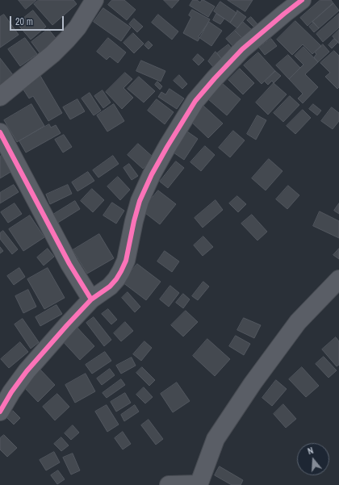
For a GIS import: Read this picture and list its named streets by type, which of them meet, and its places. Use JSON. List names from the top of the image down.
{
  "scale_bar": "20 m",
  "north": "top"
}
